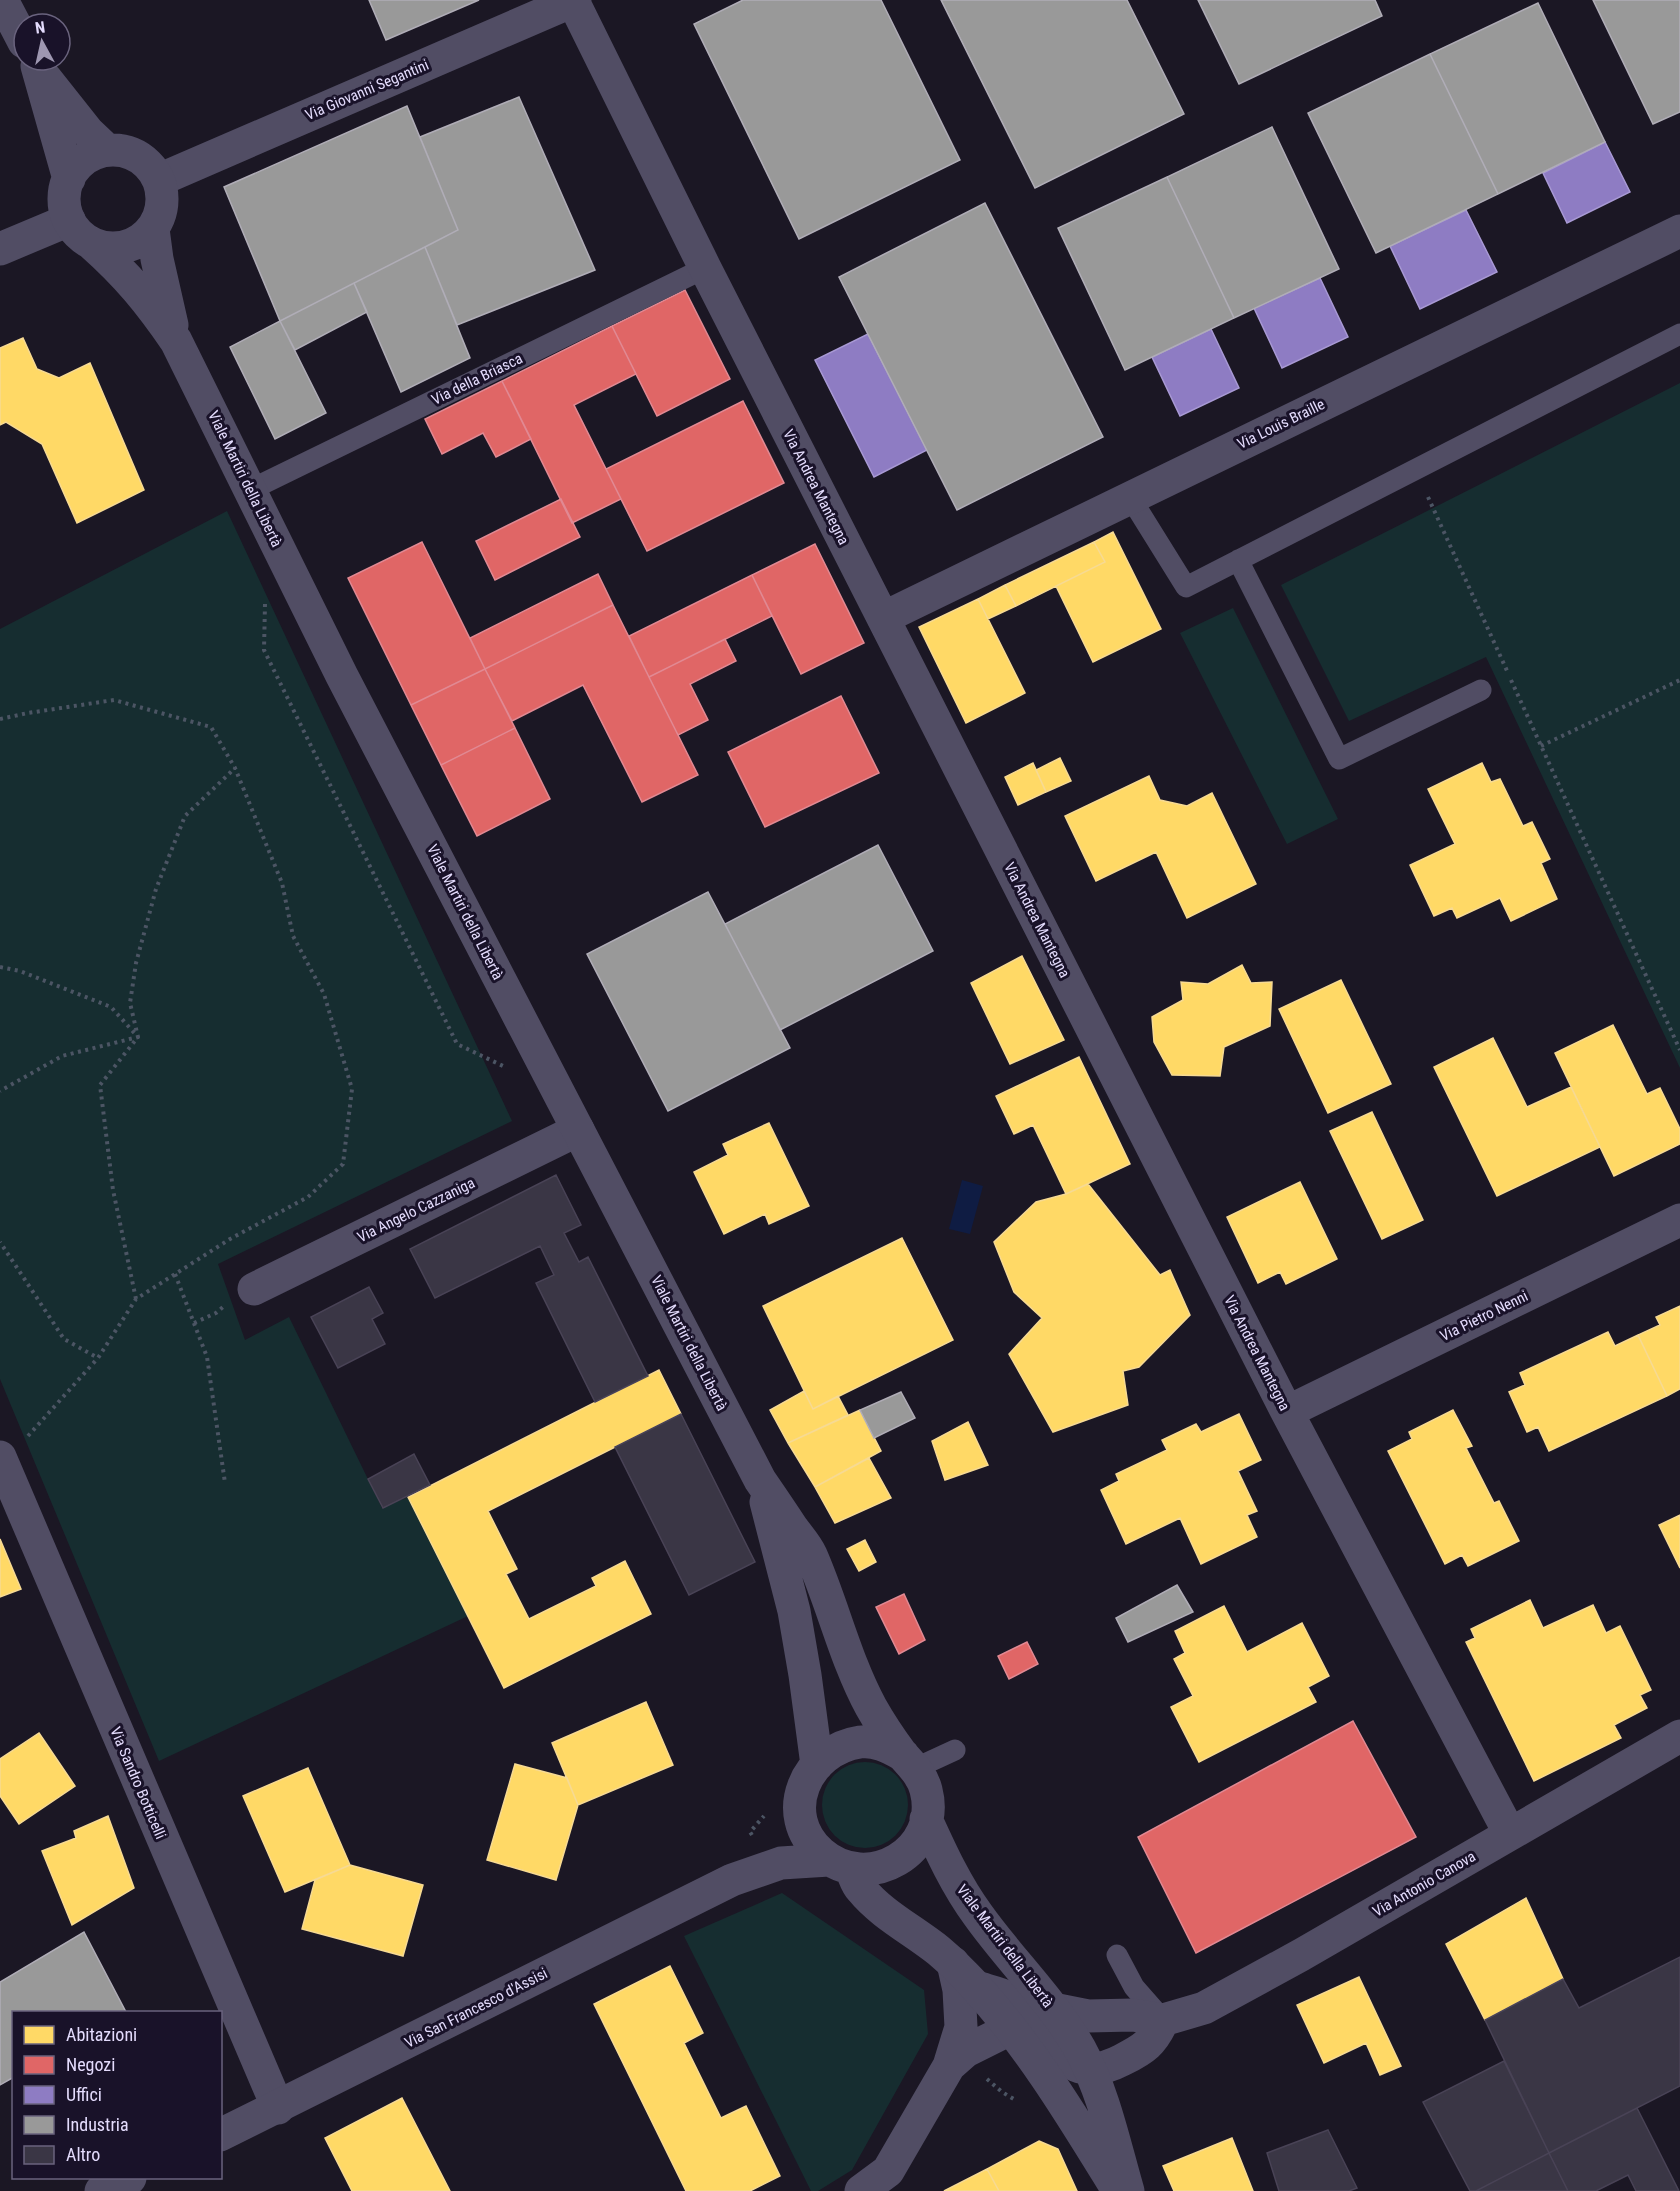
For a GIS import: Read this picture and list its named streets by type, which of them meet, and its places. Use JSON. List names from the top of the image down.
{
  "streets": {
    "street": [
      "Via Giovanni Segantini",
      "Via Louis Braille",
      "Viale Martiri della Libertà",
      "Via Andrea Mantegna",
      "Via Angelo Cazzaniga",
      "Via Pietro Nenni",
      "Via Sandro Botticelli",
      "Via Antonio Canova",
      "Via San Francesco d'Assisi"
    ],
    "lane": ["Via della Briasca"]
  },
  "crossings": [
    ["Via Giovanni Segantini", "Viale Martiri della Libertà"],
    ["Via Giovanni Segantini", "Via Andrea Mantegna"],
    ["Via della Briasca", "Viale Martiri della Libertà"],
    ["Via della Briasca", "Via Andrea Mantegna"],
    ["Via Louis Braille", "Via Andrea Mantegna"],
    ["Viale Martiri della Libertà", "Via Angelo Cazzaniga"],
    ["Viale Martiri della Libertà", "Via Antonio Canova"],
    ["Viale Martiri della Libertà", "Via San Francesco d'Assisi"],
    ["Via Andrea Mantegna", "Via Pietro Nenni"],
    ["Via Andrea Mantegna", "Via Antonio Canova"],
    ["Via Sandro Botticelli", "Via San Francesco d'Assisi"]
  ],
  "legend": [
    "Abitazioni",
    "Negozi",
    "Uffici",
    "Industria",
    "Altro"
  ],
  "north": "top"
}
